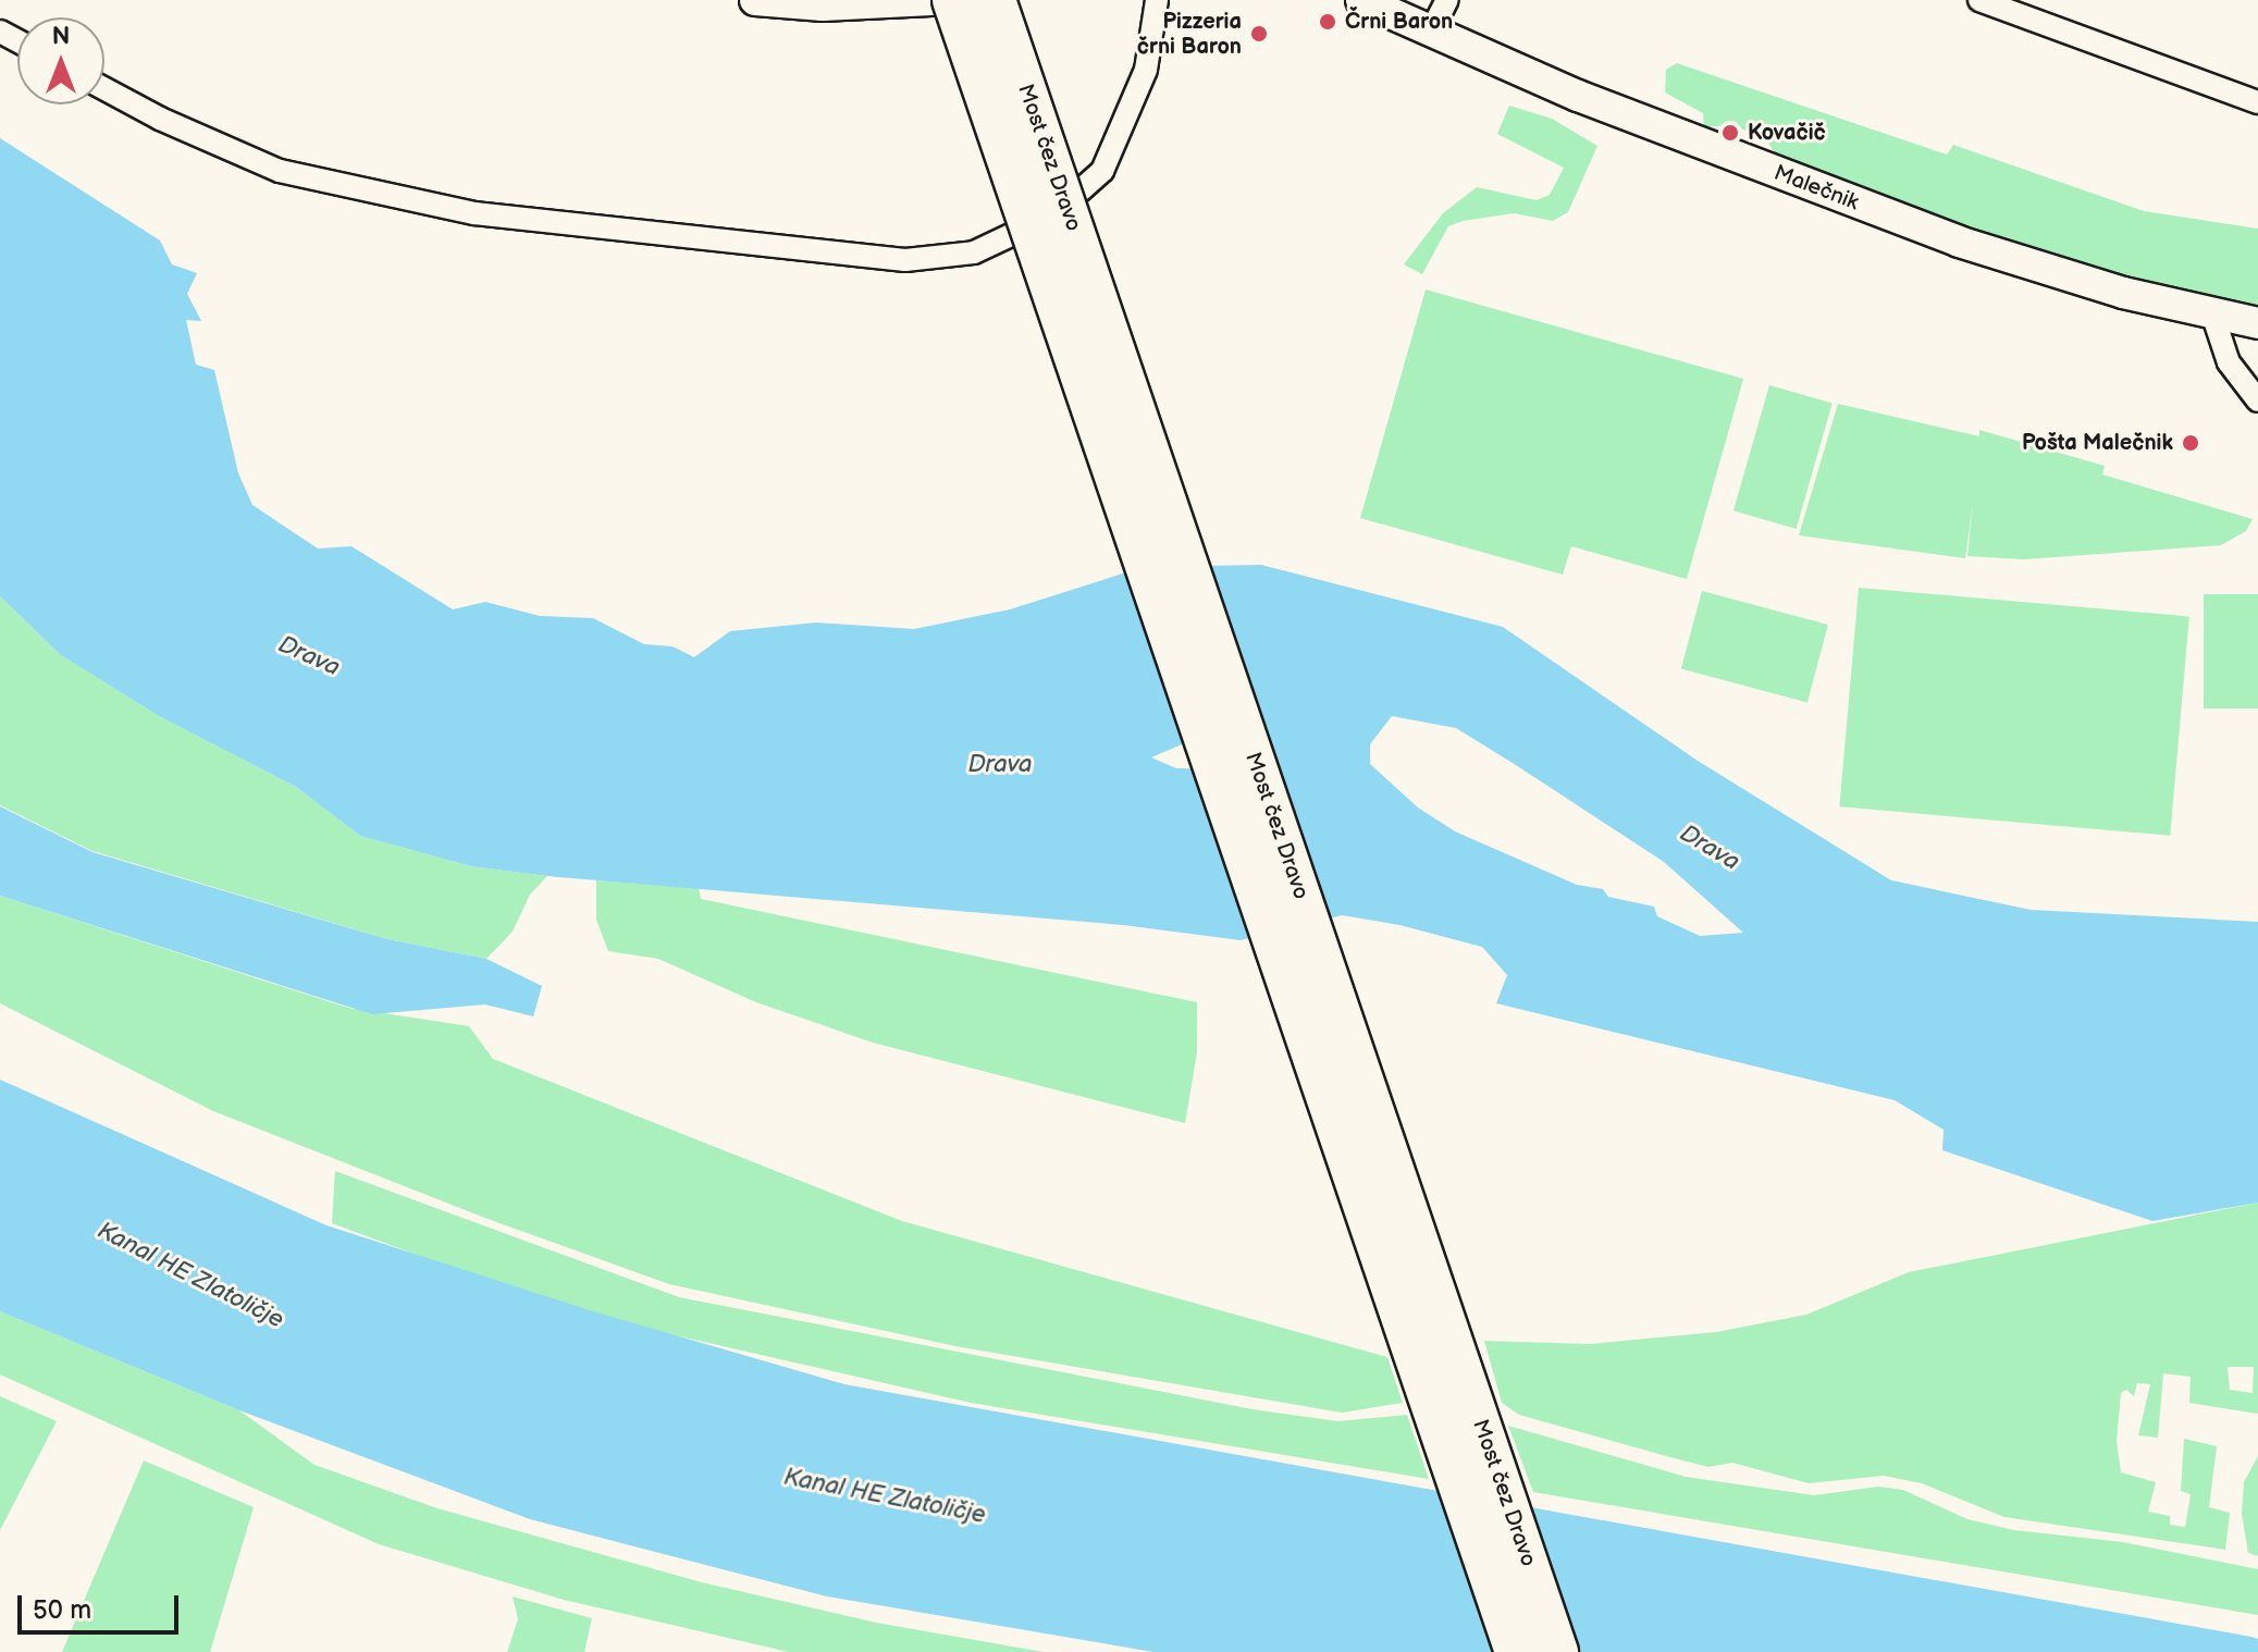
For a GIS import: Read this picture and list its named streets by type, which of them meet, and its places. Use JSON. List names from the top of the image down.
{
  "streets": {
    "highway": ["Most čez Dravo"],
    "street": ["Malečnik"]
  },
  "water": ["Drava", "Kanal HE Zlatoličje"],
  "places": [
    "Črni Baron",
    "Pizzeria črni Baron",
    "Kovačič",
    "Pošta Malečnik"
  ],
  "scale_bar": "50 m",
  "north": "top"
}
